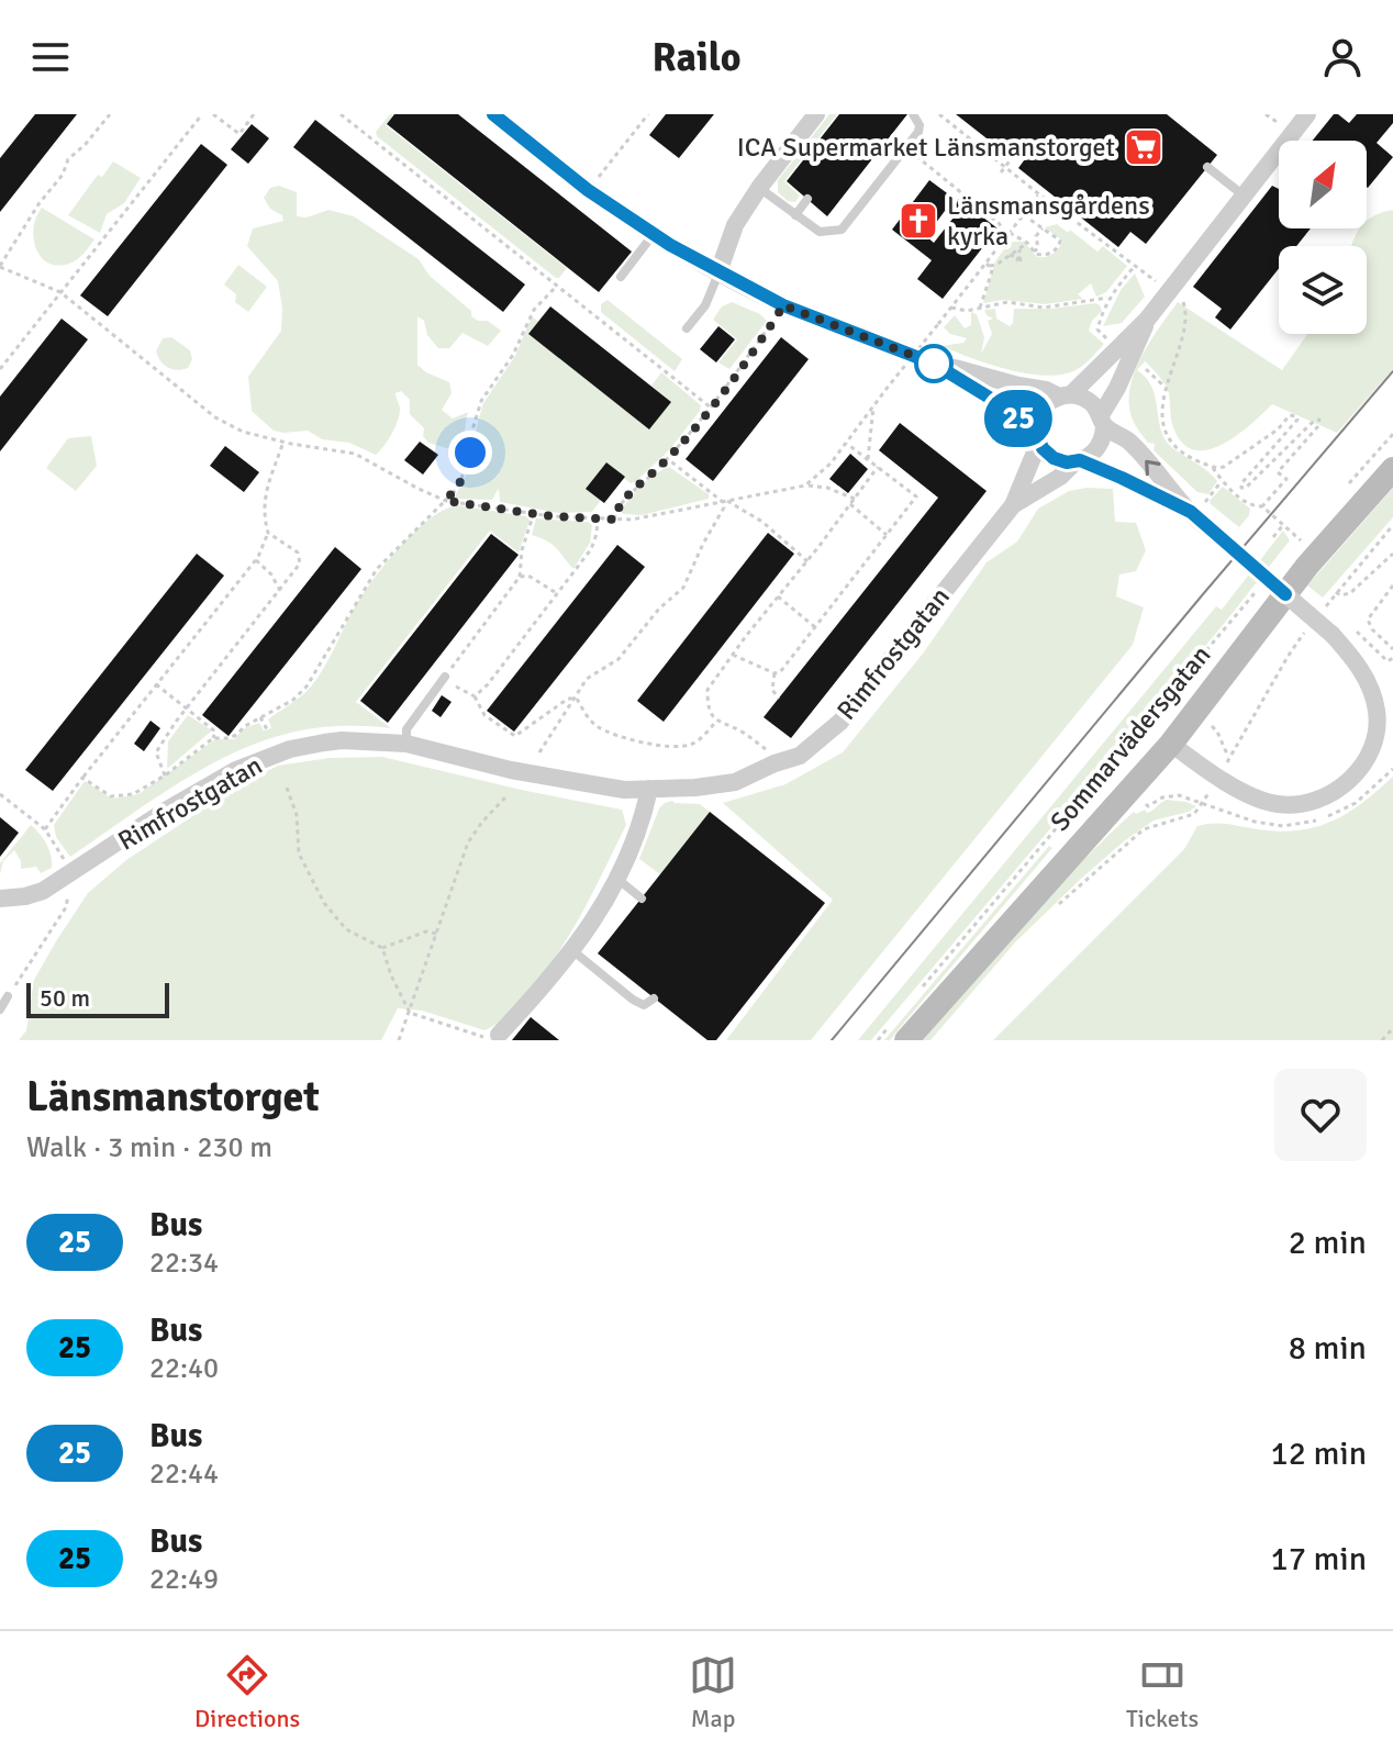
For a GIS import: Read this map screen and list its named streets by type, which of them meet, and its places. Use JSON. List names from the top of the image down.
{
  "streets": {
    "street": ["Rimfrostgatan", "Sommarvädersgatan"]
  },
  "places": {
    "supermarket": ["ICA Supermarket Länsmanstorget"],
    "church": ["Länsmansgårdens kyrka"]
  },
  "lines": ["bus line 25"],
  "scale_bar": "50 m",
  "north": "top right",
  "page": {
    "header": "Railo",
    "on_map": "25",
    "scale": "50 m",
    "heading": ["Länsmanstorget", "Walk · 3 min · 230 m"],
    "list": [
      {
        "mark": "25",
        "name": "Bus",
        "note": "22:34",
        "value": "2 min"
      },
      {
        "mark": "25",
        "name": "Bus",
        "note": "22:40",
        "value": "8 min"
      },
      {
        "mark": "25",
        "name": "Bus",
        "note": "22:44",
        "value": "12 min"
      },
      {
        "mark": "25",
        "name": "Bus",
        "note": "22:49",
        "value": "17 min"
      }
    ],
    "tabs": ["Directions", "Map", "Tickets"]
  }
}
